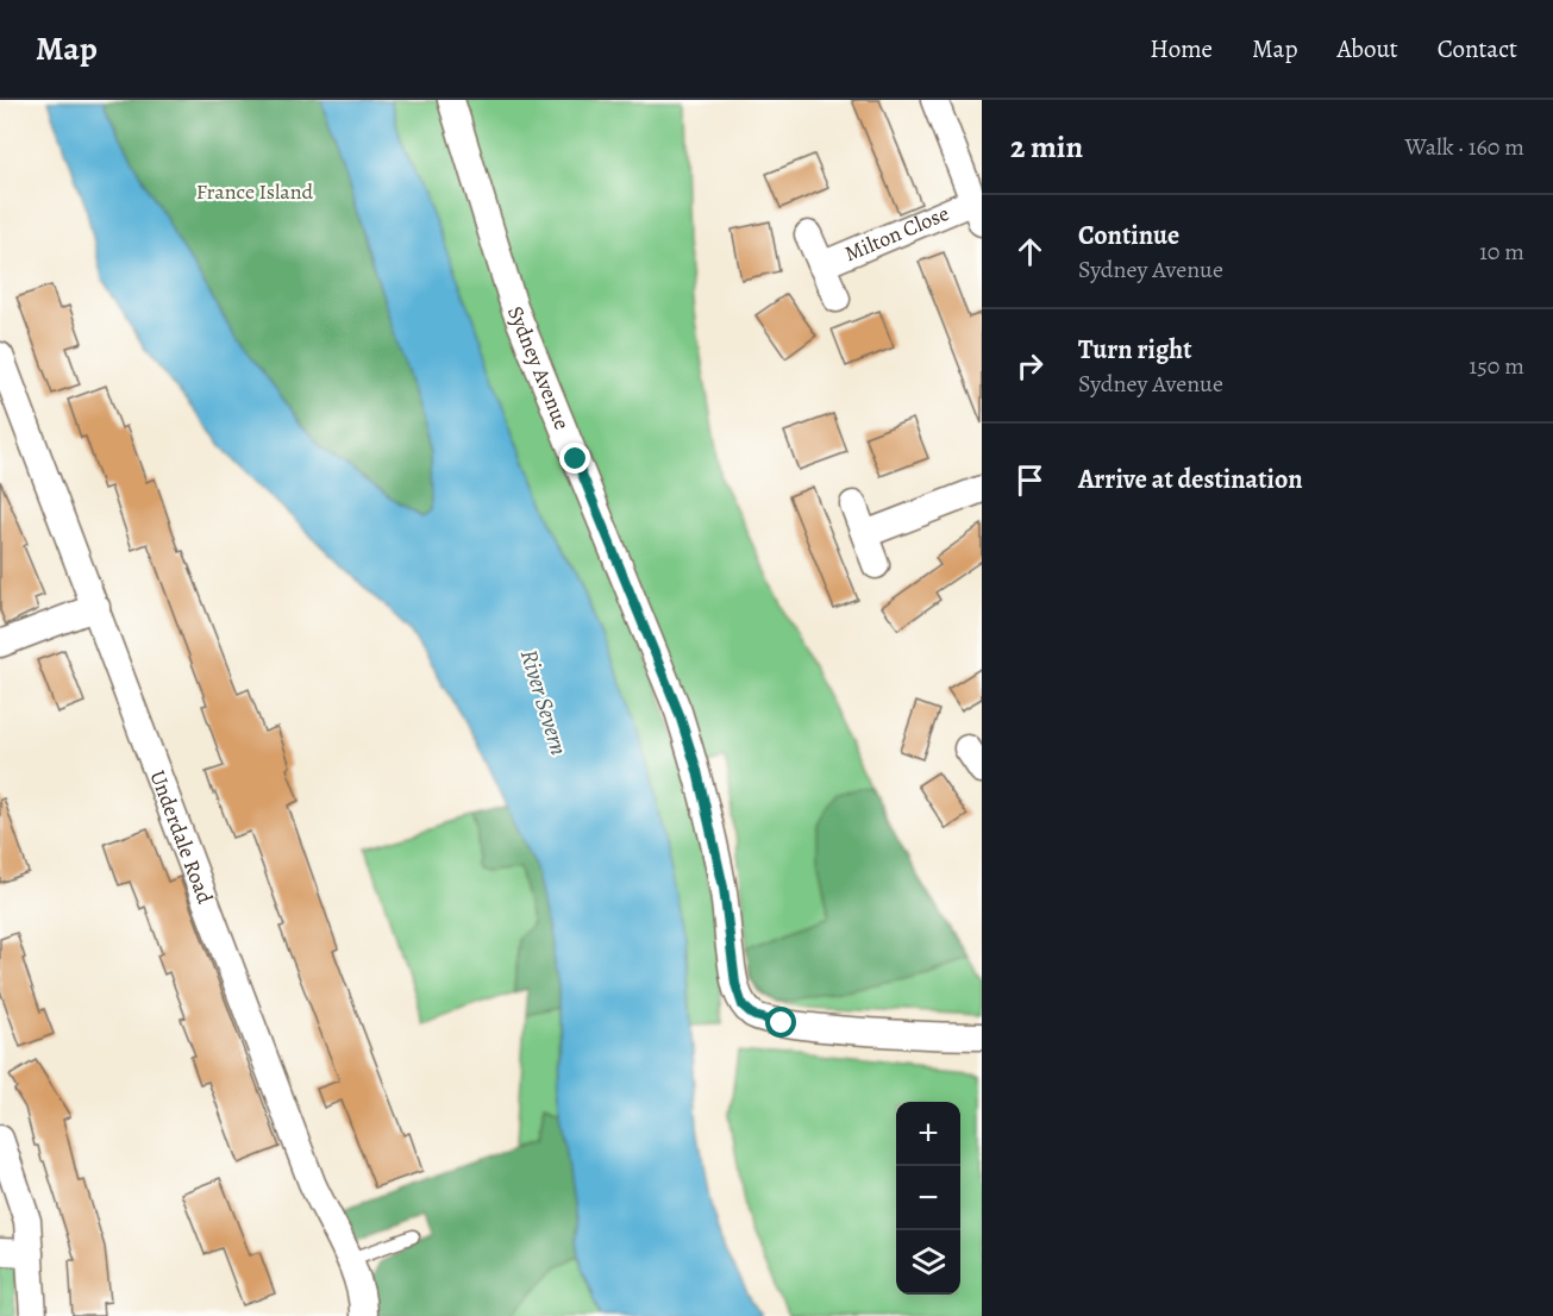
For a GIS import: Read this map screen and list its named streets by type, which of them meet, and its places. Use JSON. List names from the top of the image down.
{
  "streets": {
    "street": ["Milton Close", "Sydney Avenue", "Underdale Road"]
  },
  "water": ["River Severn"],
  "parks": ["France Island"],
  "page": {
    "header": "Map",
    "nav": [
      "Home",
      "Map",
      "About",
      "Contact"
    ],
    "heading": ["2 min", "Walk · 160 m"],
    "list": [
      ["Continue", "Sydney Avenue", "10 m"],
      ["Turn right", "Sydney Avenue", "150 m"],
      "Arrive at destination"
    ],
    "map_buttons": ["+", "−"]
  }
}
